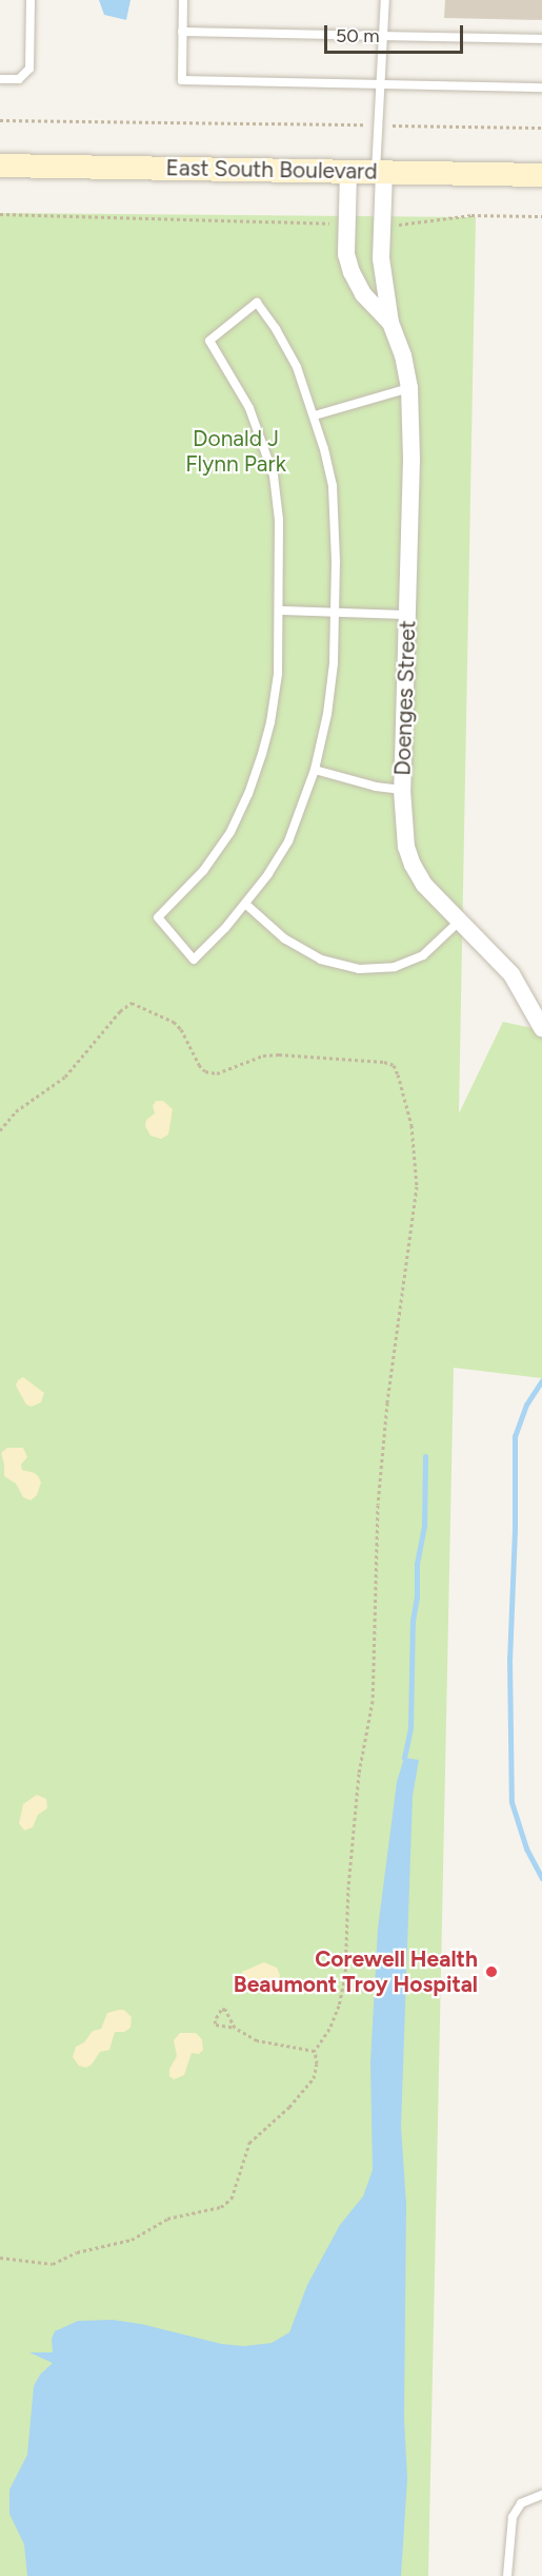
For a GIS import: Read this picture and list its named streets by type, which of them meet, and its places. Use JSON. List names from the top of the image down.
{
  "streets": {
    "street": ["East South Boulevard", "Doenges Street"]
  },
  "crossings": [
    ["East South Boulevard", "Doenges Street"]
  ],
  "parks": ["Donald J Flynn Park"],
  "places": ["Corewell Health Beaumont Troy Hospital"],
  "scale_bar": "50 m"
}
